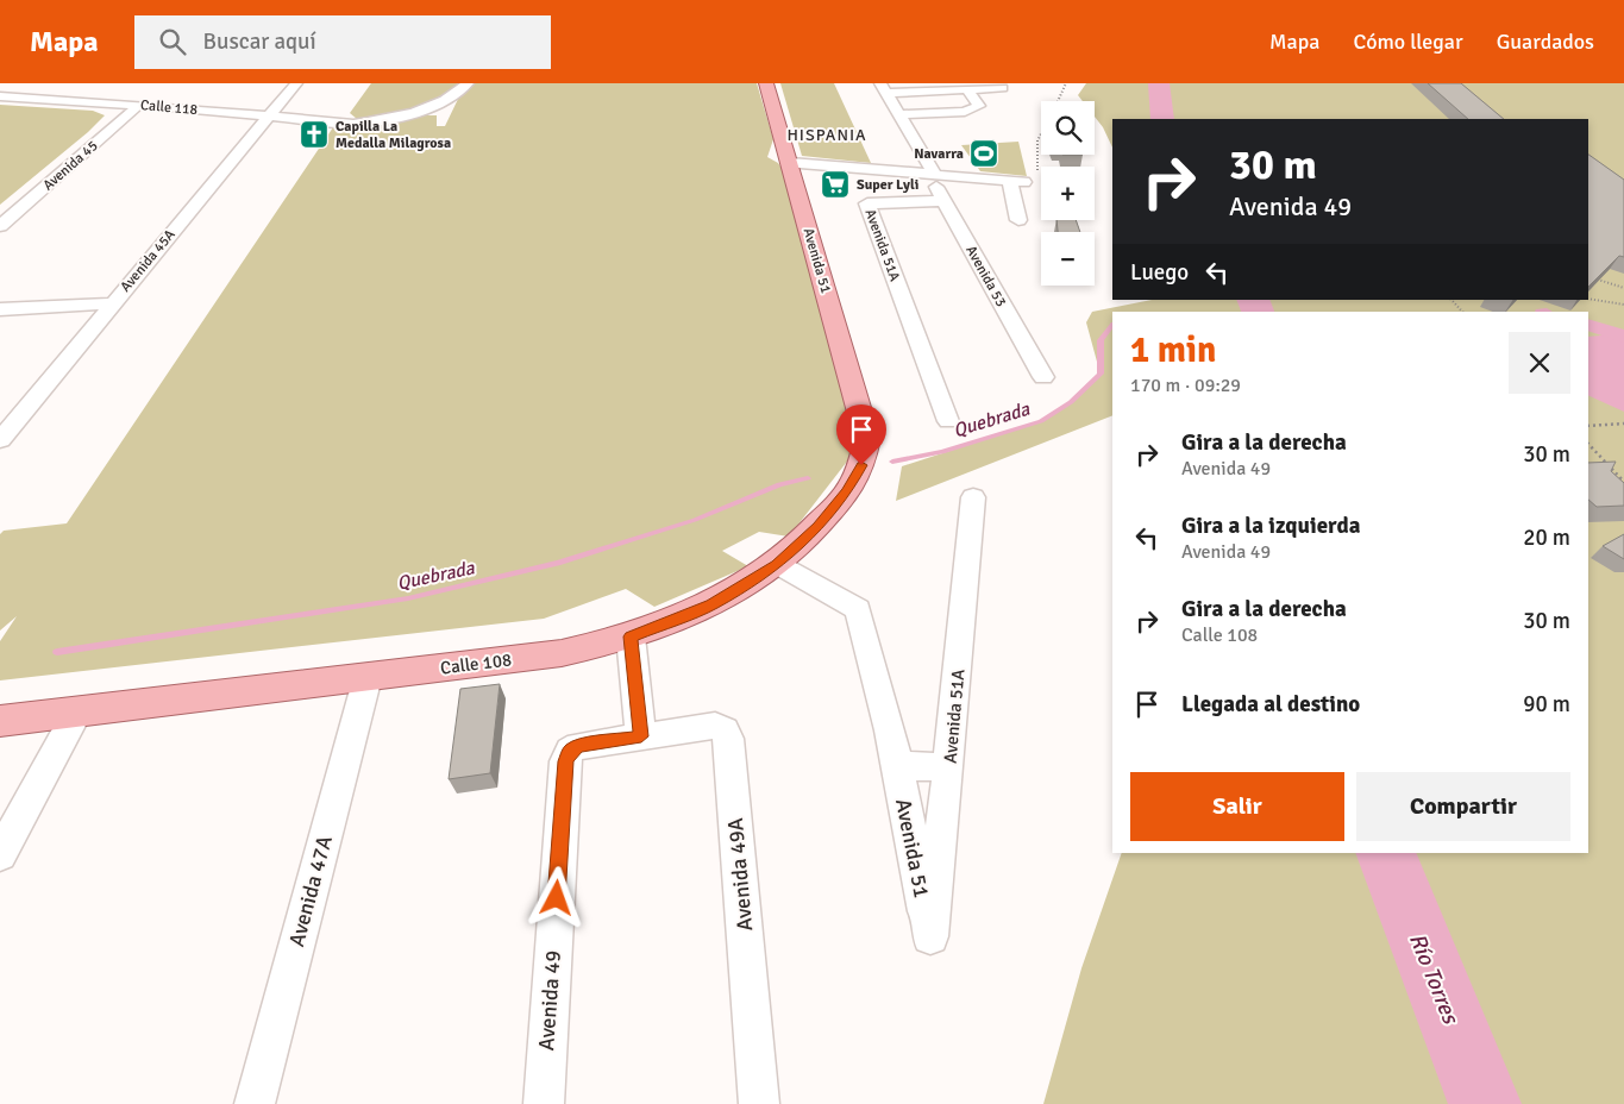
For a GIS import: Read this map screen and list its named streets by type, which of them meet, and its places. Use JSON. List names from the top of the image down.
{
  "streets": {
    "main road": ["Avenida 51", "Calle 108"],
    "street": [
      "Calle 118",
      "Avenida 45",
      "Avenida 51A",
      "Avenida 45A",
      "Avenida 53",
      "Avenida 49A",
      "Avenida 47A",
      "Avenida 49"
    ]
  },
  "crossings": [
    ["Calle 118", "Avenida 45"],
    ["Calle 118", "Avenida 45A"],
    ["Avenida 51A", "Avenida 51"],
    ["Avenida 51A", "Avenida 53"],
    ["Avenida 51", "Calle 108"],
    ["Calle 108", "Avenida 47A"],
    ["Avenida 49A", "Avenida 49"]
  ],
  "districts": ["HISPANIA"],
  "water": ["Quebrada", "Río Torres"],
  "places": {
    "church": ["Capilla La Medalla Milagrosa"],
    "sports": ["Navarra"],
    "supermarket": ["Super Lyli"]
  },
  "page": {
    "header": "Mapa",
    "search": "Buscar aquí",
    "nav": ["Mapa", "Cómo llegar", "Guardados"],
    "map_buttons": ["+", "−"],
    "turn": ["30 m", "Avenida 49"],
    "then": "Luego",
    "heading": ["1 min", "170 m · 09:29"],
    "list": [
      {
        "name": "Gira a la derecha",
        "note": "Avenida 49",
        "value": "30 m"
      },
      {
        "name": "Gira a la izquierda",
        "note": "Avenida 49",
        "value": "20 m"
      },
      {
        "name": "Gira a la derecha",
        "note": "Calle 108",
        "value": "30 m"
      },
      {
        "name": "Llegada al destino",
        "value": "90 m"
      }
    ],
    "buttons": ["Salir", "Compartir"]
  }
}
